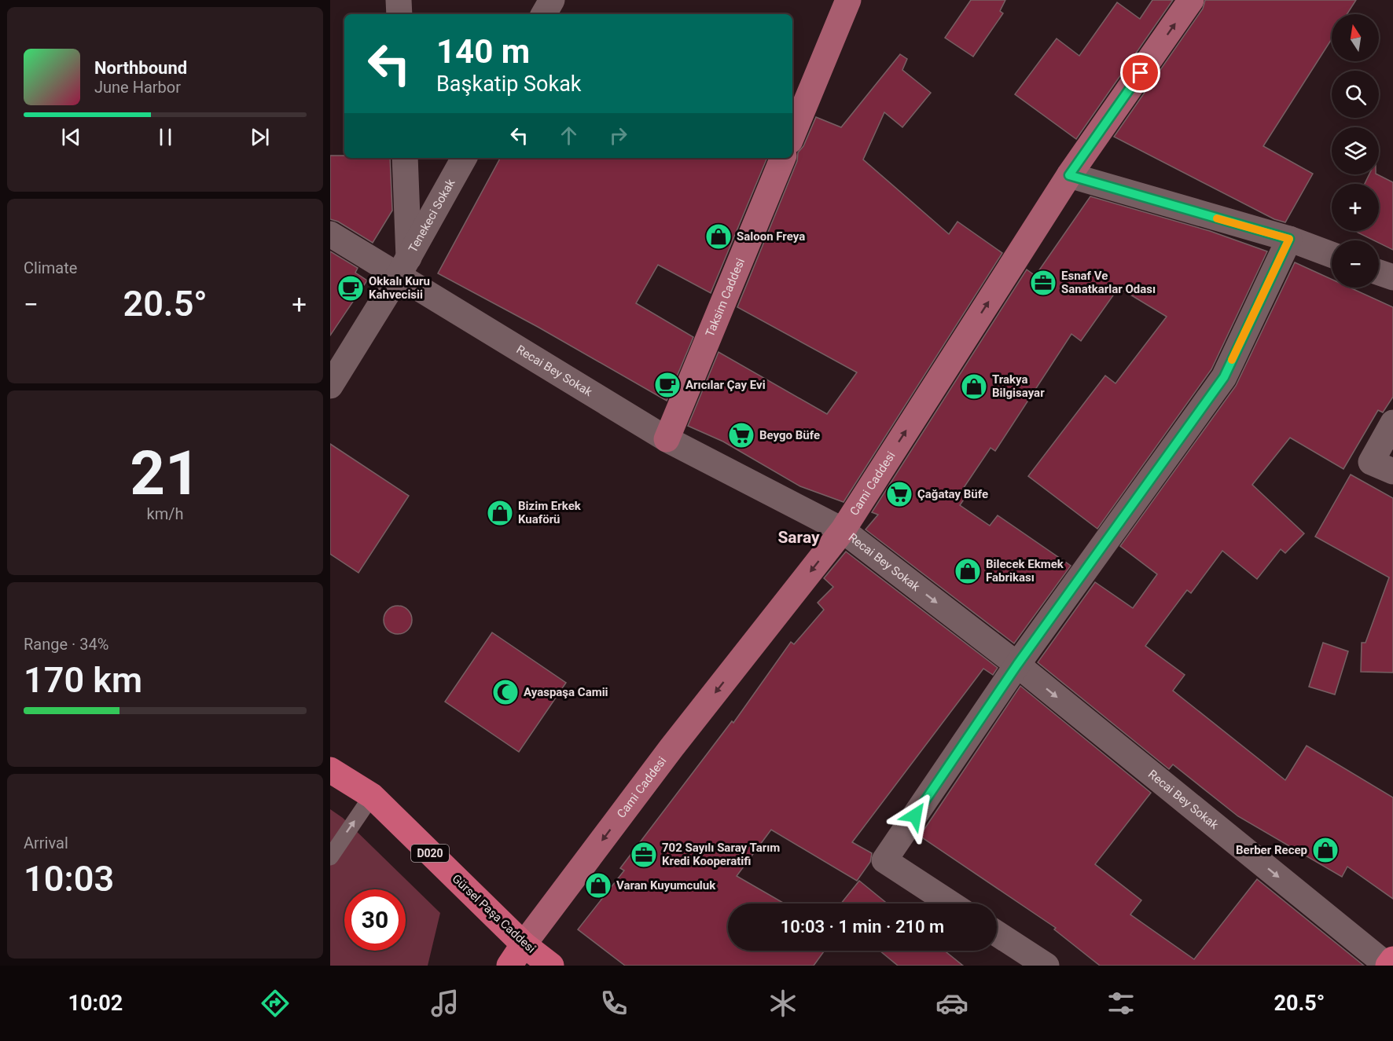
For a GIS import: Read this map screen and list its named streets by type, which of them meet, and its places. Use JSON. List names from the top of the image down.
{
  "streets": {
    "highway": ["D020", "Gürsel Paşa Caddesi"],
    "main road": ["Taksim Caddesi", "Cami Caddesi"],
    "street": ["Tenekeci Sokak", "Recai Bey Sokak"]
  },
  "crossings": [
    ["Tenekeci Sokak", "Recai Bey Sokak"],
    ["Taksim Caddesi", "Recai Bey Sokak"],
    ["Recai Bey Sokak", "Cami Caddesi"],
    ["Cami Caddesi", "Gürsel Paşa Caddesi"]
  ],
  "one_way": ["Recai Bey Sokak"],
  "districts": ["Saray"],
  "places": {
    "shop": [
      "Saloon Freya",
      "Trakya Bilgisayar",
      "Bizim Erkek Kuaförü",
      "Bilecek Ekmek Fabrikası",
      "Berber Recep",
      "Varan Kuyumculuk"
    ],
    "office": ["Esnaf Ve Sanatkarlar Odası", "702 Sayılı Saray Tarım Kredi Kooperatifi"],
    "cafe": ["Okkalı Kuru Kahvecisii", "Arıcılar Çay Evi"],
    "supermarket": ["Beygo Büfe", "Çağatay Büfe"],
    "mosque": ["Ayaspaşa Camii"]
  },
  "north": "top",
  "page": {
    "map_buttons": ["+", "−"],
    "turn": ["140 m", "Başkatip Sokak"],
    "song": ["Northbound", "June Harbor"],
    "tile": [
      "Climate",
      ["21", "km/h"],
      ["Range · 34%", "170 km"],
      ["Arrival", "10:03"]
    ],
    "heat": ["−", "20.5°", "+"],
    "limit": "30",
    "trip": "10:03 · 1 min · 210 m",
    "tabs": ["10:02", "20.5°"]
  }
}
